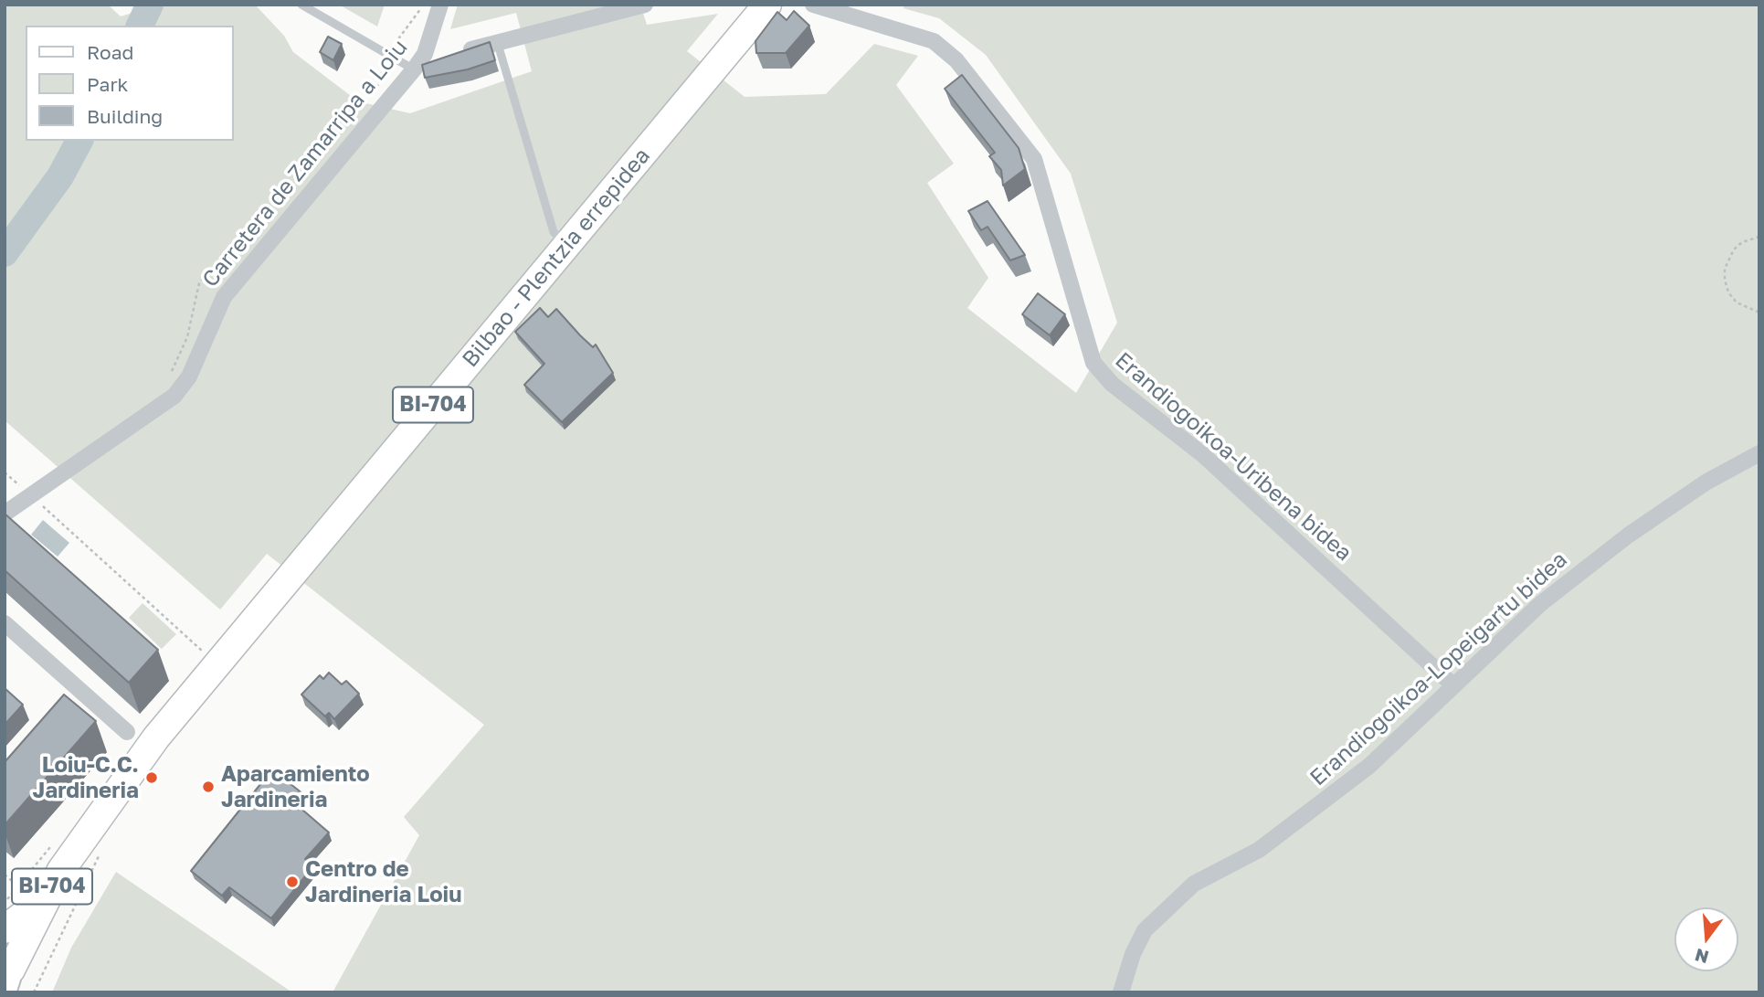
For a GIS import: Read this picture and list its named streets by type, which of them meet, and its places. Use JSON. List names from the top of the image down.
{
  "streets": {
    "main road": ["Bilbao - Plentzia errepidea", "BI-704"],
    "street": ["Carretera de Zamarripa a Loiu", "Erandiogoikoa-Uribena bidea", "Erandiogoikoa-Lopeigartu bidea"]
  },
  "crossings": [
    ["Bilbao - Plentzia errepidea", "BI-704"],
    ["Erandiogoikoa-Uribena bidea", "Erandiogoikoa-Lopeigartu bidea"]
  ],
  "places": ["Loiu-C.C. Jardineria", "Aparcamiento Jardineria", "Centro de Jardineria Loiu"],
  "legend": ["Road", "Park", "Building"],
  "north": "bottom"
}
